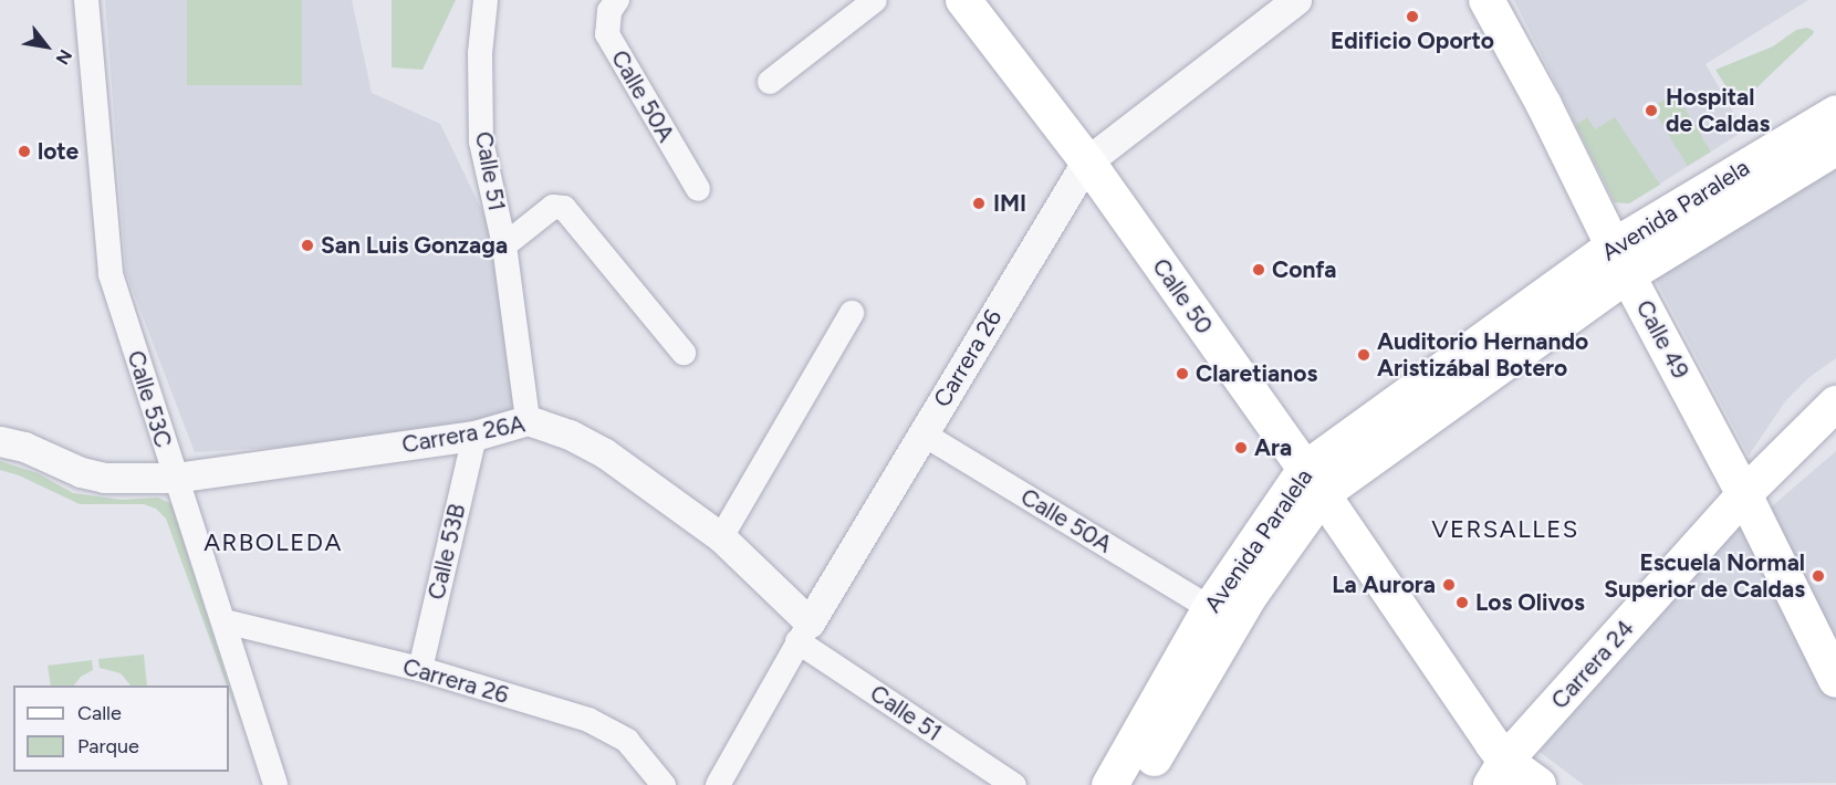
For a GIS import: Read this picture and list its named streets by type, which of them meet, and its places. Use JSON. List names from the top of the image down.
{
  "streets": {
    "main road": [
      "Avenida Paralela",
      "Calle 50",
      "Calle 49",
      "Carrera 24"
    ],
    "street": [
      "Calle 50A",
      "Calle 51",
      "Carrera 26",
      "Calle 53C",
      "Carrera 26A",
      "Calle 53B"
    ]
  },
  "crossings": [
    ["Calle 50A", "Avenida Paralela"],
    ["Calle 50A", "Carrera 26"],
    ["Calle 51", "Carrera 26"],
    ["Calle 51", "Carrera 26A"],
    ["Avenida Paralela", "Calle 50"],
    ["Avenida Paralela", "Calle 49"],
    ["Calle 50", "Carrera 26"],
    ["Calle 50", "Carrera 24"],
    ["Calle 49", "Carrera 24"],
    ["Carrera 26", "Calle 53C"],
    ["Carrera 26", "Carrera 26A"],
    ["Carrera 26", "Calle 53B"],
    ["Calle 53C", "Carrera 26A"],
    ["Carrera 26A", "Calle 53B"]
  ],
  "districts": ["VERSALLES", "ARBOLEDA"],
  "places": [
    "Edificio Oporto",
    "Hospital de Caldas",
    "lote",
    "IMI",
    "San Luis Gonzaga",
    "Confa",
    "Auditorio Hernando Aristizábal Botero",
    "Claretianos",
    "Ara",
    "Escuela Normal Superior de Caldas",
    "La Aurora",
    "Los Olivos"
  ],
  "legend": ["Calle", "Parque"],
  "north": "bottom right"
}
